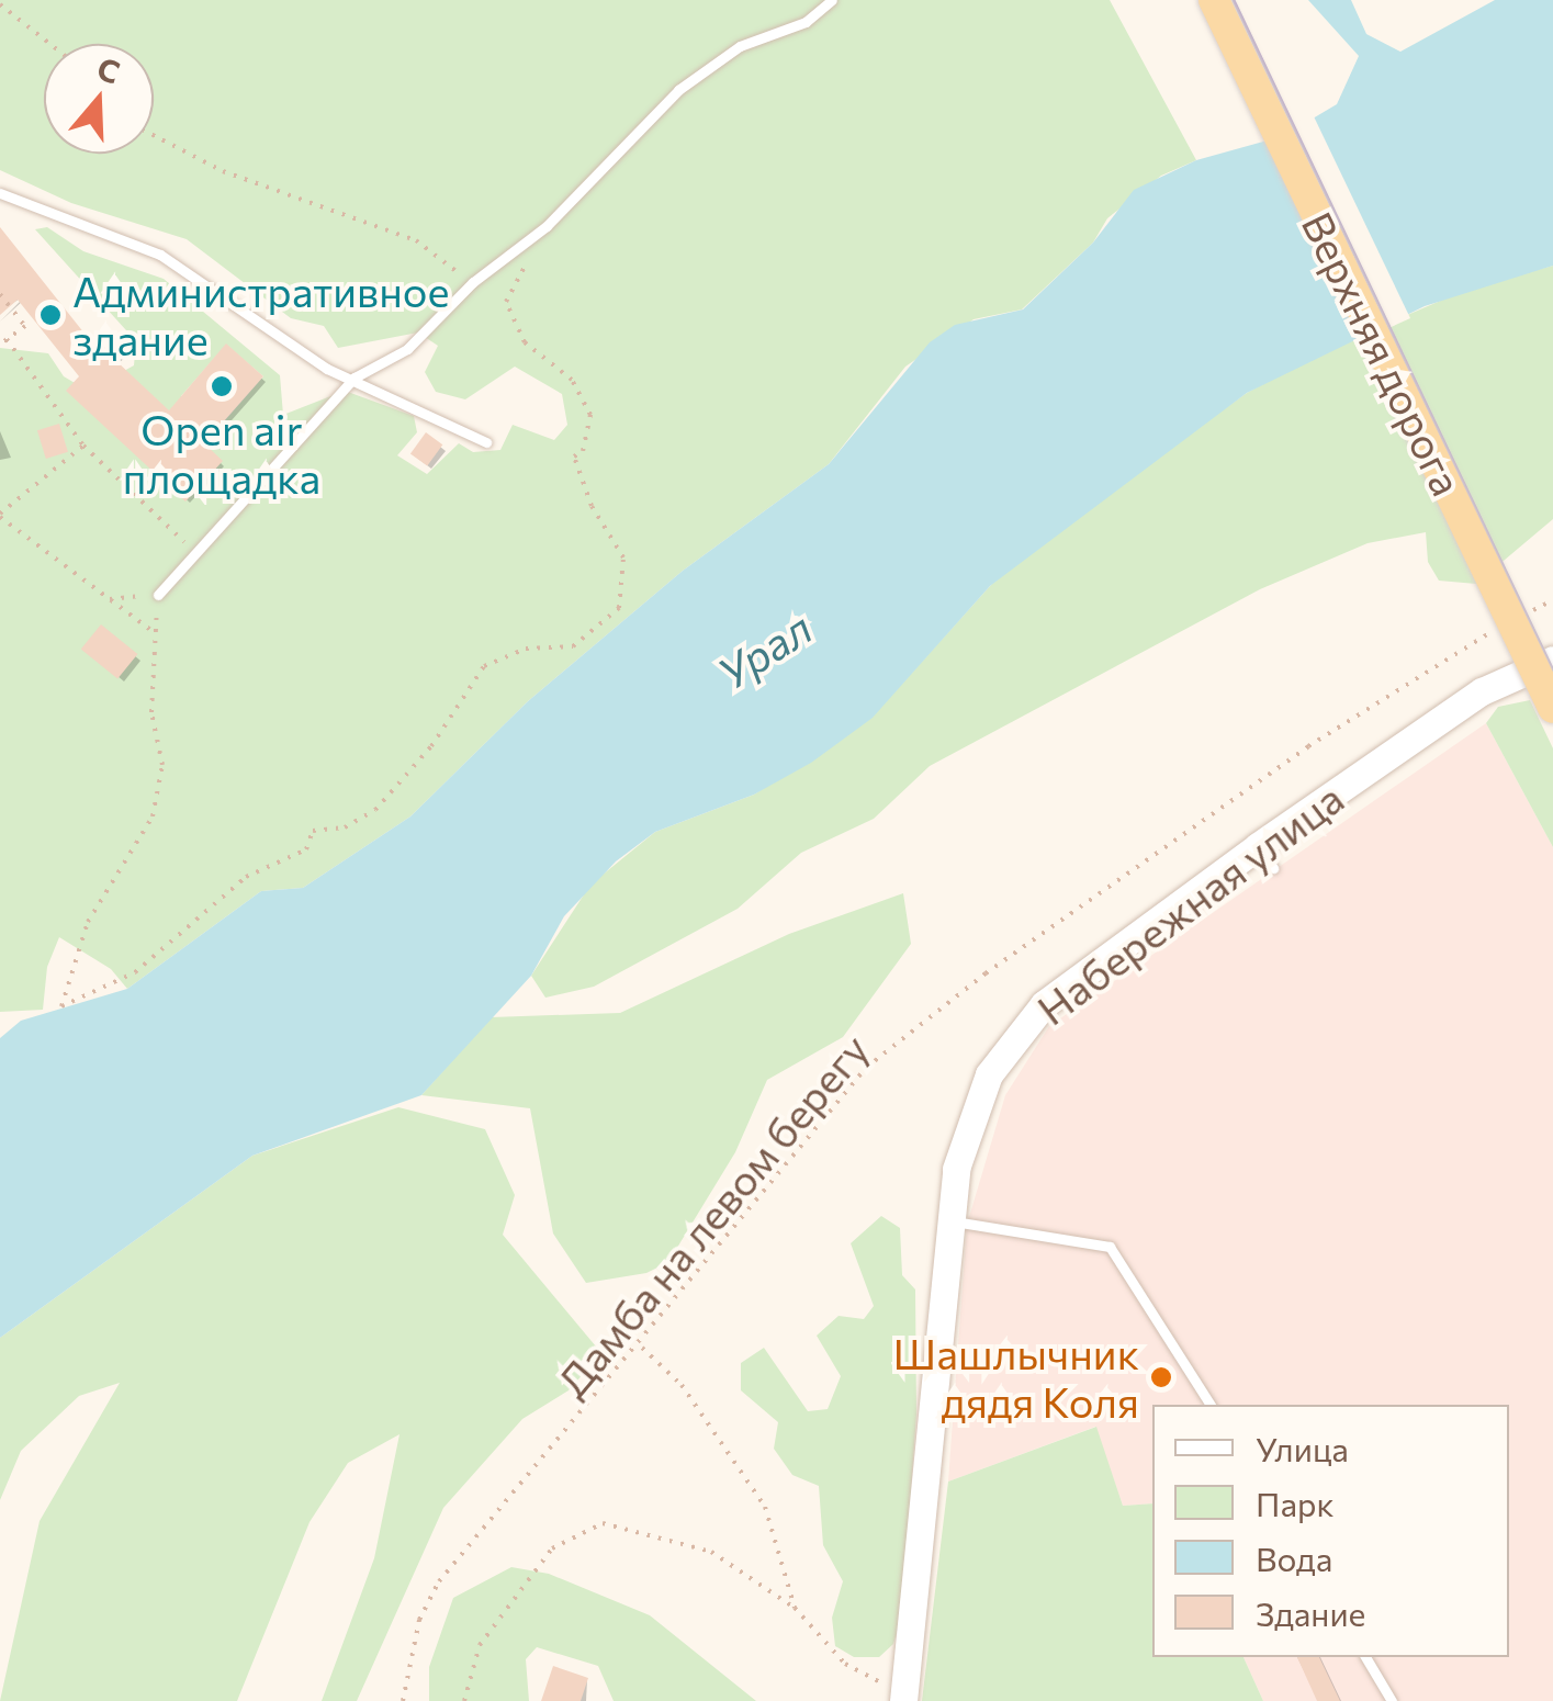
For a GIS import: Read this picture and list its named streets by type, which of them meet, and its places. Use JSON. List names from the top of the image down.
{
  "streets": {
    "main road": ["Верхняя дорога", "Набережная улица"],
    "path": ["Дамба на левом берегу"]
  },
  "water": ["Урал"],
  "places": ["Административное здание", "Open air площадка", "Шашлычник дядя Коля"],
  "legend": [
    "Улица",
    "Парк",
    "Вода",
    "Здание"
  ],
  "north": "top"
}
